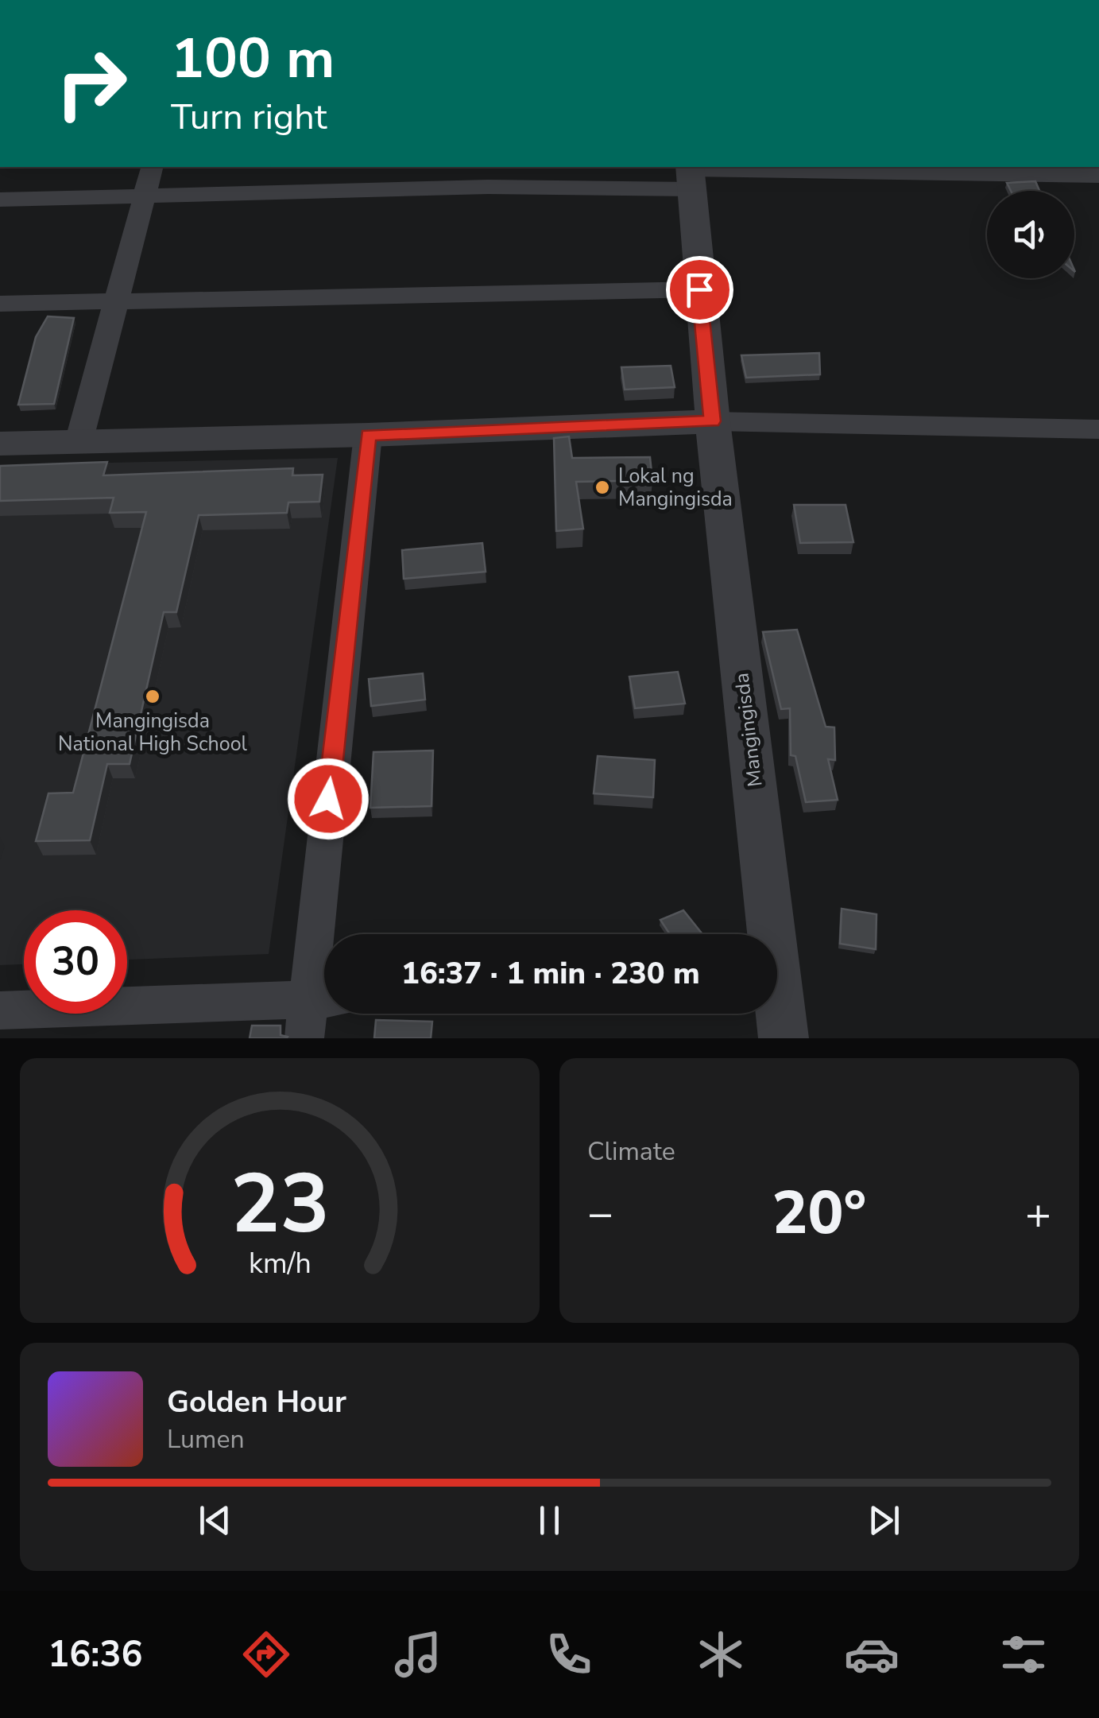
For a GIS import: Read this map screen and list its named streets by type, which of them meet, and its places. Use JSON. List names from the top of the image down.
{
  "streets": {
    "street": ["Mangingisda"]
  },
  "places": ["Lokal ng Mangingisda", "Mangingisda National High School"],
  "page": {
    "turn": ["100 m", "Turn right"],
    "limit": "30",
    "trip": "16:37 · 1 min · 230 m",
    "tile": "Climate",
    "heat": ["−", "20°", "+"],
    "song": ["Golden Hour", "Lumen"],
    "tabs": "16:36",
    "gauge": ["23", "km/h"]
  }
}
